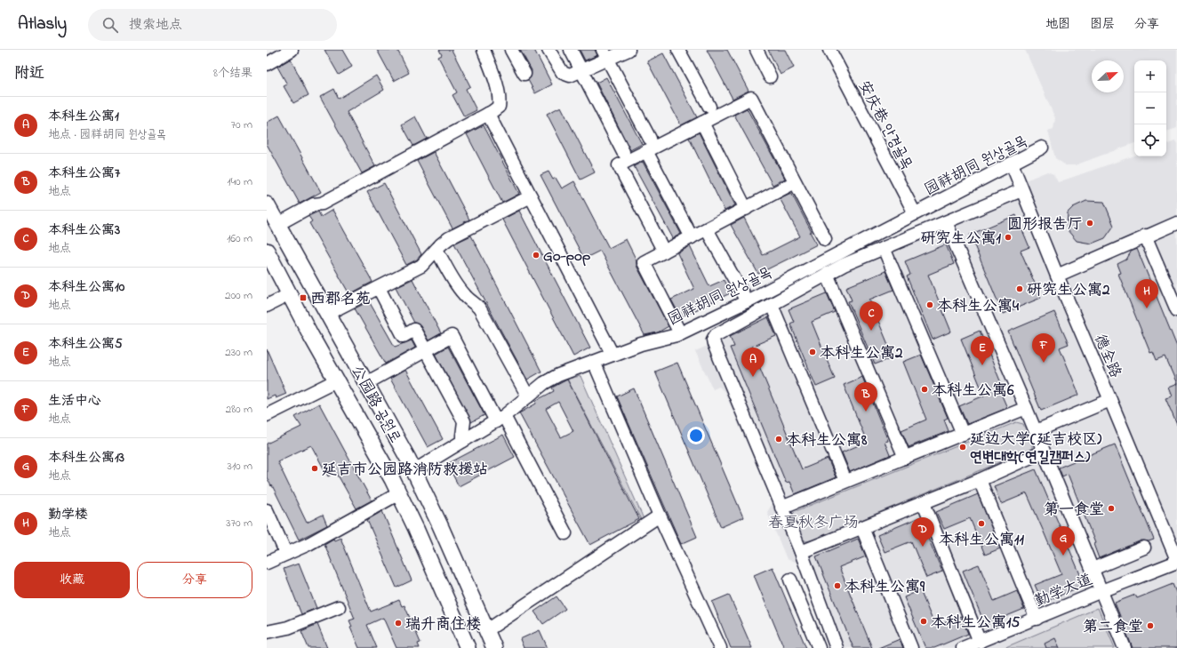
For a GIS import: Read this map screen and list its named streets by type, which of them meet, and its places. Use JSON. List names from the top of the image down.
{
  "streets": {
    "main road": ["公园路 공원로"],
    "street": [
      "安庆巷 안경골목",
      "园祥胡同 원상골목",
      "德全路",
      "勤学大道"
    ]
  },
  "crossings": [
    ["安庆巷 안경골목", "园祥胡同 원상골목"],
    ["园祥胡同 원상골목", "德全路"],
    ["园祥胡同 원상골목", "公园路 공원로"],
    ["德全路", "勤学大道"]
  ],
  "parks": ["春夏秋冬广场"],
  "places": {
    "other": [
      "圆形报告厅",
      "研究生公寓1",
      "Go-pop",
      "研究生公寓2",
      "本科生公寓4",
      "本科生公寓2",
      "本科生公寓6",
      "本科生公寓8",
      "延边大学(延吉校区) 연변대학(연길캠퍼스)",
      "延吉市公园路消防救援站",
      "第一食堂",
      "本科生公寓11",
      "本科生公寓9",
      "本科生公寓15",
      "瑞升商住楼",
      "第二食堂"
    ],
    "transit": ["西郡名苑"]
  },
  "north": "top right",
  "page": {
    "header": "Atlasly",
    "search": "搜索地点",
    "nav": ["地图", "图层", "分享"],
    "heading": ["附近", "8个结果"],
    "map_buttons": ["+", "−"],
    "list": [
      {
        "mark": "A",
        "name": "本科生公寓1",
        "note": "地点 · 园祥胡同 원상골목",
        "value": "70 m"
      },
      {
        "mark": "B",
        "name": "本科生公寓7",
        "note": "地点",
        "value": "140 m"
      },
      {
        "mark": "C",
        "name": "本科生公寓3",
        "note": "地点",
        "value": "160 m"
      },
      {
        "mark": "D",
        "name": "本科生公寓10",
        "note": "地点",
        "value": "200 m"
      },
      {
        "mark": "E",
        "name": "本科生公寓5",
        "note": "地点",
        "value": "230 m"
      },
      {
        "mark": "F",
        "name": "生活中心",
        "note": "地点",
        "value": "280 m"
      },
      {
        "mark": "G",
        "name": "本科生公寓13",
        "note": "地点",
        "value": "310 m"
      },
      {
        "mark": "H",
        "name": "勤学楼",
        "note": "地点",
        "value": "370 m"
      }
    ],
    "pins": [
      "H",
      "C",
      "F",
      "E",
      "A",
      "B",
      "D",
      "G"
    ],
    "buttons": ["收藏", "分享"]
  }
}
